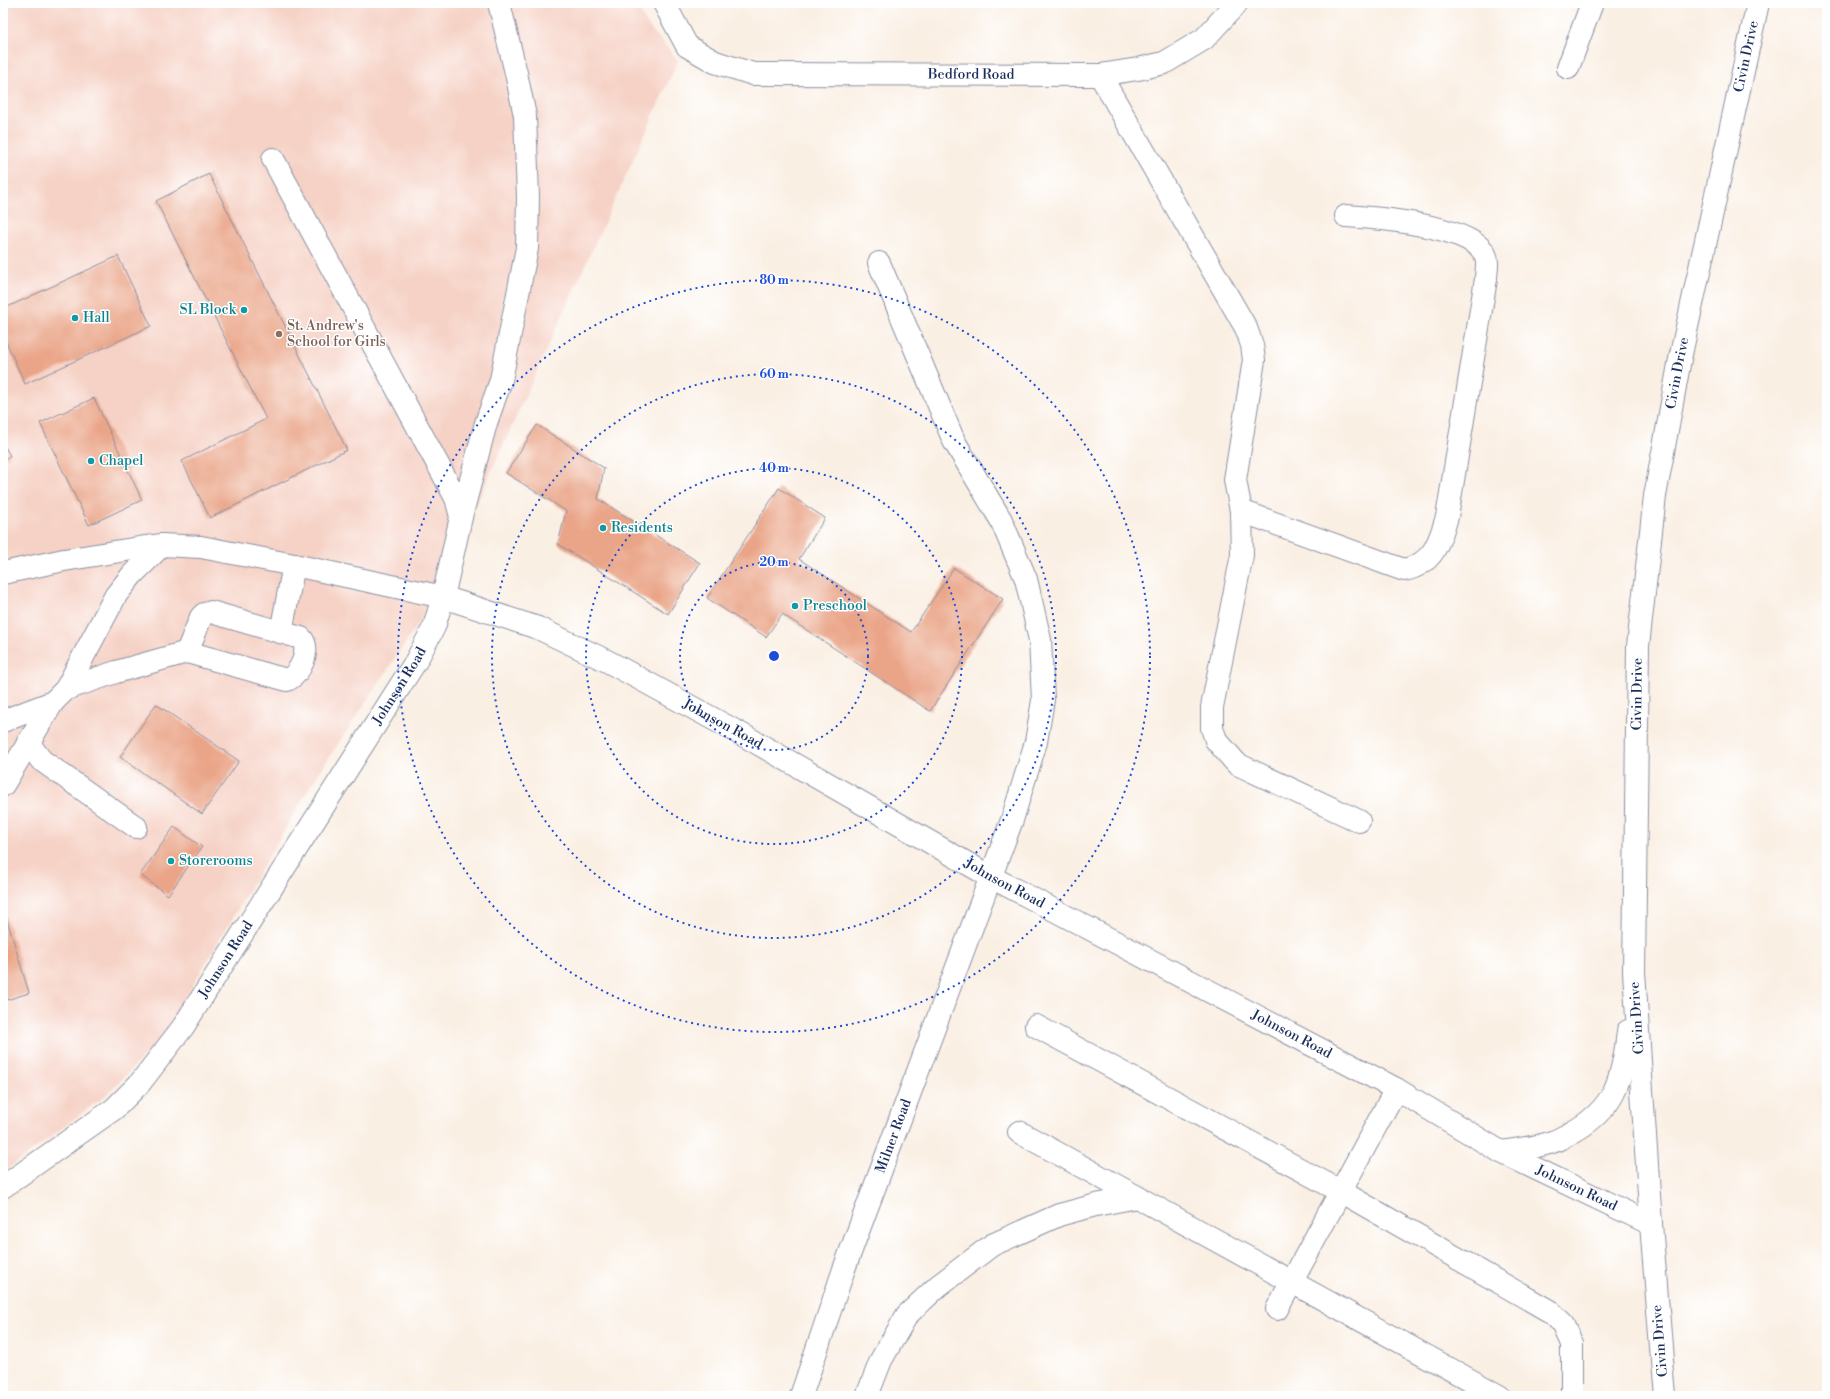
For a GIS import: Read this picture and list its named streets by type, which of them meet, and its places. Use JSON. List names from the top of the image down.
{
  "streets": {
    "street": [
      "Civin Drive",
      "Bedford Road",
      "Johnson Road",
      "Milner Road"
    ]
  },
  "crossings": [
    ["Civin Drive", "Johnson Road"],
    ["Johnson Road", "Milner Road"]
  ],
  "places": [
    "SL Block",
    "Hall",
    "St. Andrew's School for Girls",
    "Chapel",
    "Residents",
    "Preschool",
    "Storerooms"
  ],
  "rings": [
    "80 m",
    "60 m",
    "40 m",
    "20 m"
  ]
}
